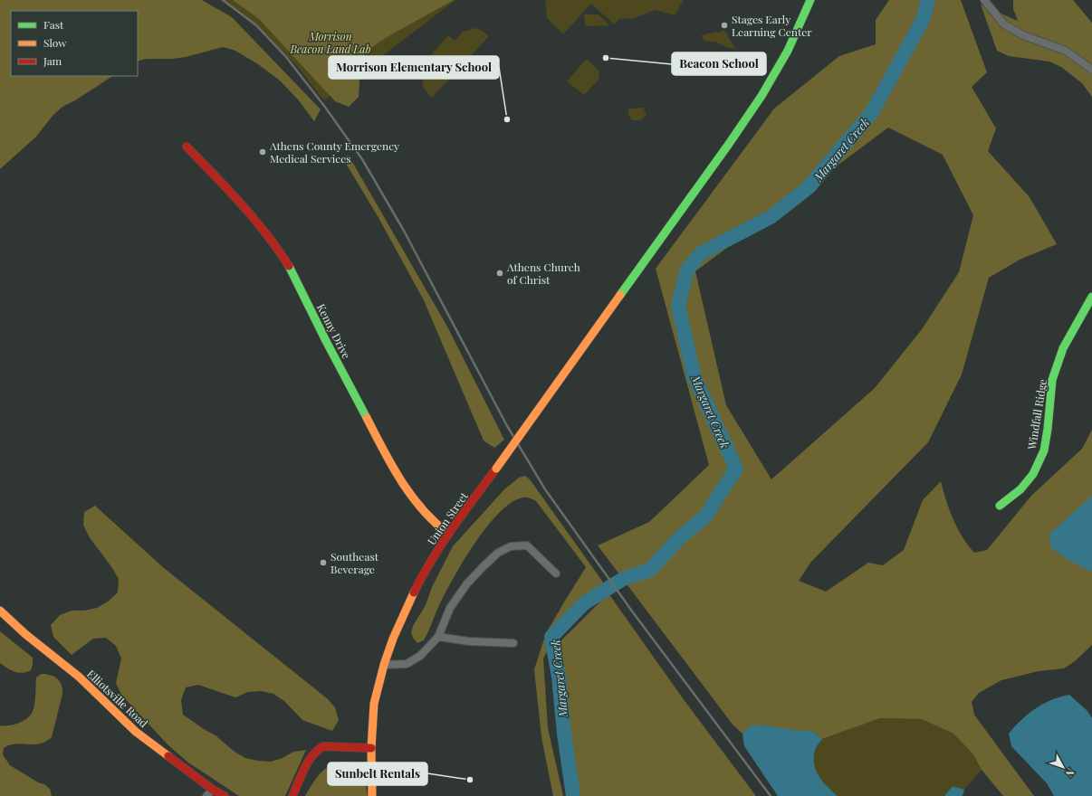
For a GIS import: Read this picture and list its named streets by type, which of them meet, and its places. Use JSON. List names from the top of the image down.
{
  "streets": {
    "street": [
      "Kenny Drive",
      "Windfall Ridge",
      "Union Street",
      "Elliotsville Road"
    ]
  },
  "crossings": [
    ["Kenny Drive", "Union Street"]
  ],
  "water": ["Margaret Creek"],
  "parks": ["Morrison Beacon Land Lab"],
  "places": [
    "Stages Early Learning Center",
    "Beacon School",
    "Morrison Elementary School",
    "Athens County Emergency Medical Services",
    "Athens Church of Christ",
    "Southeast Beverage",
    "Sunbelt Rentals"
  ],
  "legend": ["Fast", "Slow", "Jam"],
  "north": "bottom right"
}
